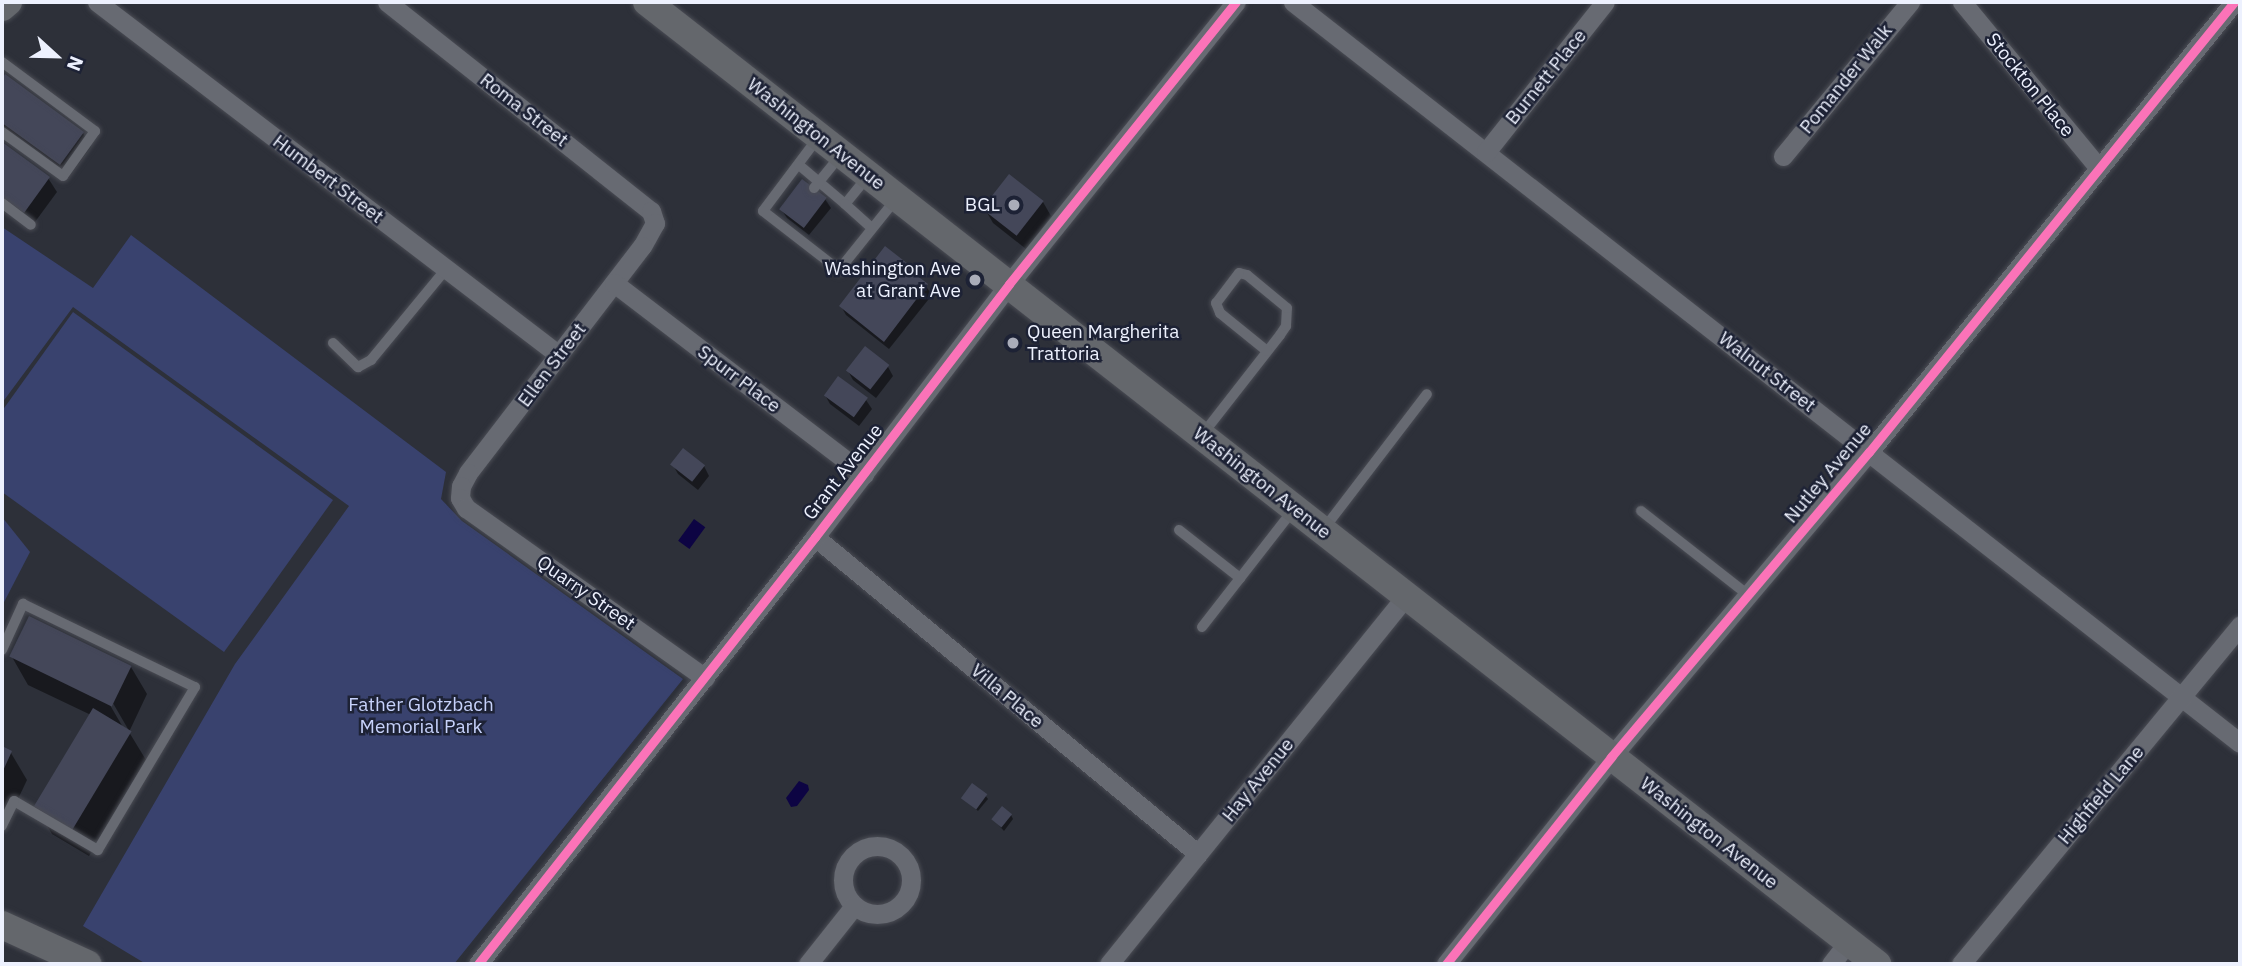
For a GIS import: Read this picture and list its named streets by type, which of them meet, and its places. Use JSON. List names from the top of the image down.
{
  "streets": {
    "main road": ["Washington Avenue"],
    "street": [
      "Burnett Place",
      "Pomander Walk",
      "Stockton Place",
      "Roma Street",
      "Humbert Street",
      "Ellen Street",
      "Walnut Street",
      "Spurr Place",
      "Grant Avenue",
      "Nutley Avenue",
      "Quarry Street",
      "Villa Place",
      "Hay Avenue",
      "Highfield Lane"
    ]
  },
  "crossings": [
    ["Burnett Place", "Walnut Street"],
    ["Stockton Place", "Nutley Avenue"],
    ["Roma Street", "Ellen Street"],
    ["Washington Avenue", "Grant Avenue"],
    ["Washington Avenue", "Nutley Avenue"],
    ["Washington Avenue", "Hay Avenue"],
    ["Humbert Street", "Ellen Street"],
    ["Ellen Street", "Spurr Place"],
    ["Ellen Street", "Quarry Street"],
    ["Walnut Street", "Nutley Avenue"],
    ["Walnut Street", "Highfield Lane"],
    ["Spurr Place", "Grant Avenue"],
    ["Grant Avenue", "Quarry Street"],
    ["Grant Avenue", "Villa Place"],
    ["Villa Place", "Hay Avenue"]
  ],
  "parks": ["Father Glotzbach Memorial Park"],
  "places": ["BGL", "Washington Ave at Grant Ave", "Queen Margherita Trattoria"],
  "north": "right"
}
